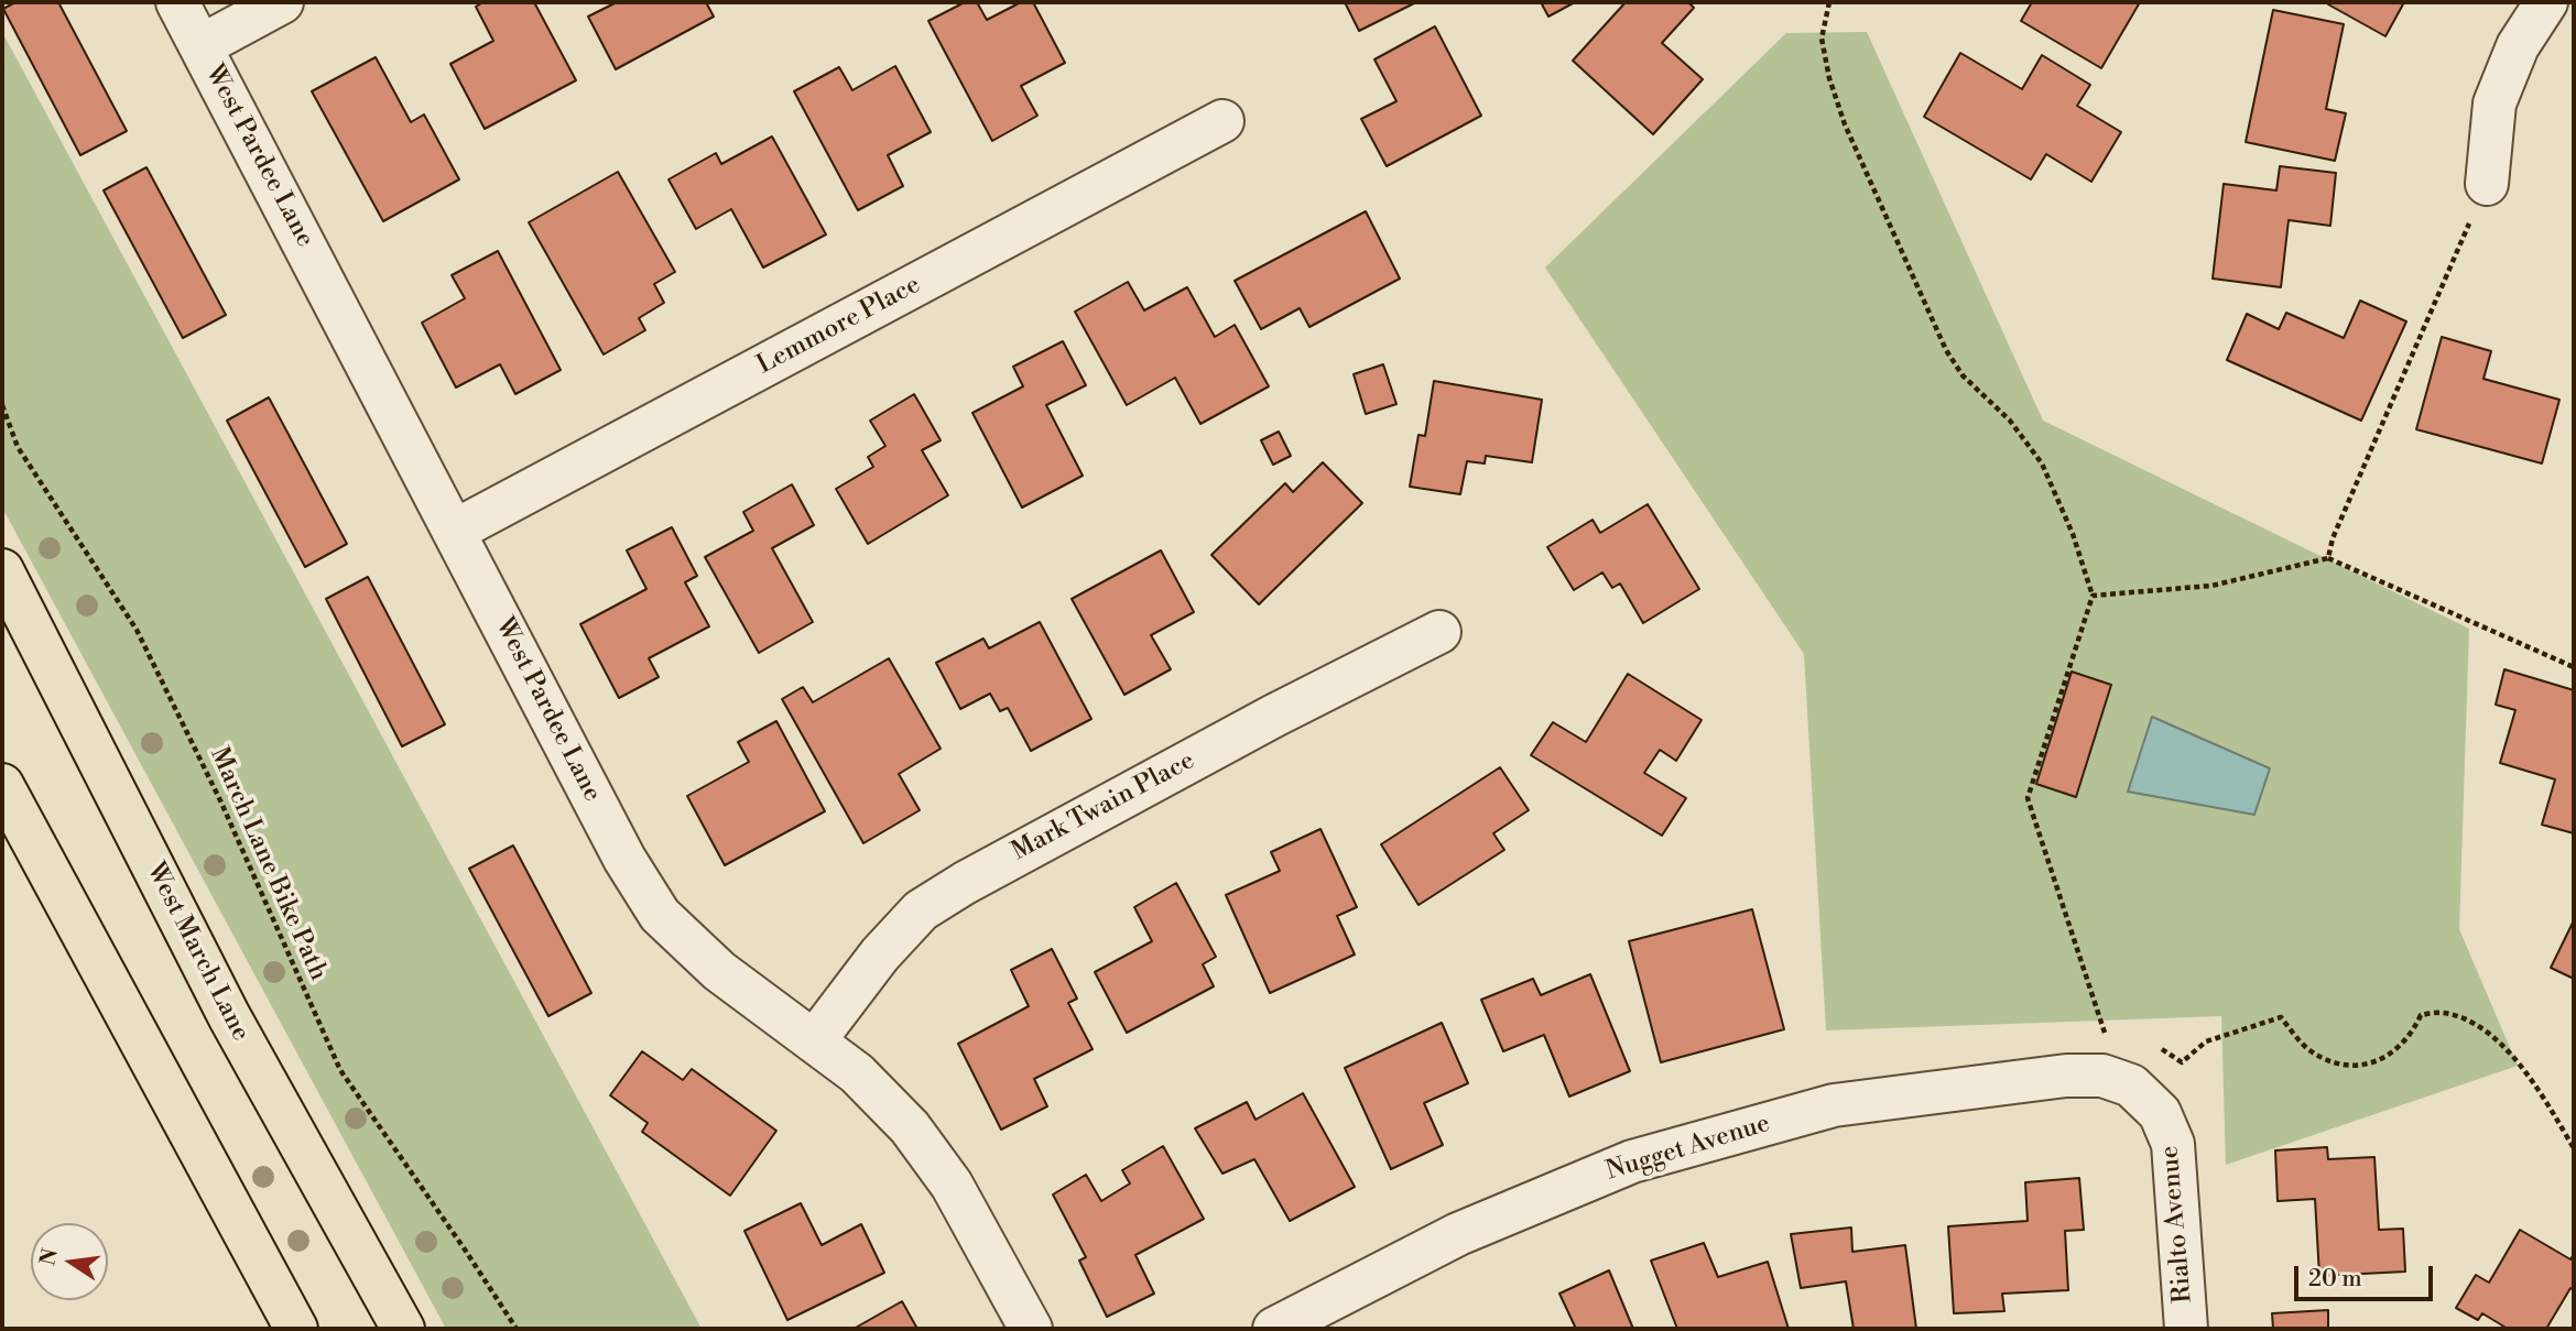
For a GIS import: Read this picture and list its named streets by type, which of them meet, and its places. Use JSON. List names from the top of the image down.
{
  "streets": {
    "main road": ["West March Lane"],
    "street": [
      "West Pardee Lane",
      "Lemmore Place",
      "Mark Twain Place",
      "Nugget Avenue",
      "Rialto Avenue"
    ],
    "path": ["March Lane Bike Path"]
  },
  "crossings": [
    ["West Pardee Lane", "Lemmore Place"],
    ["West Pardee Lane", "Mark Twain Place"],
    ["Nugget Avenue", "Rialto Avenue"]
  ],
  "scale_bar": "20 m",
  "north": "left"
}
